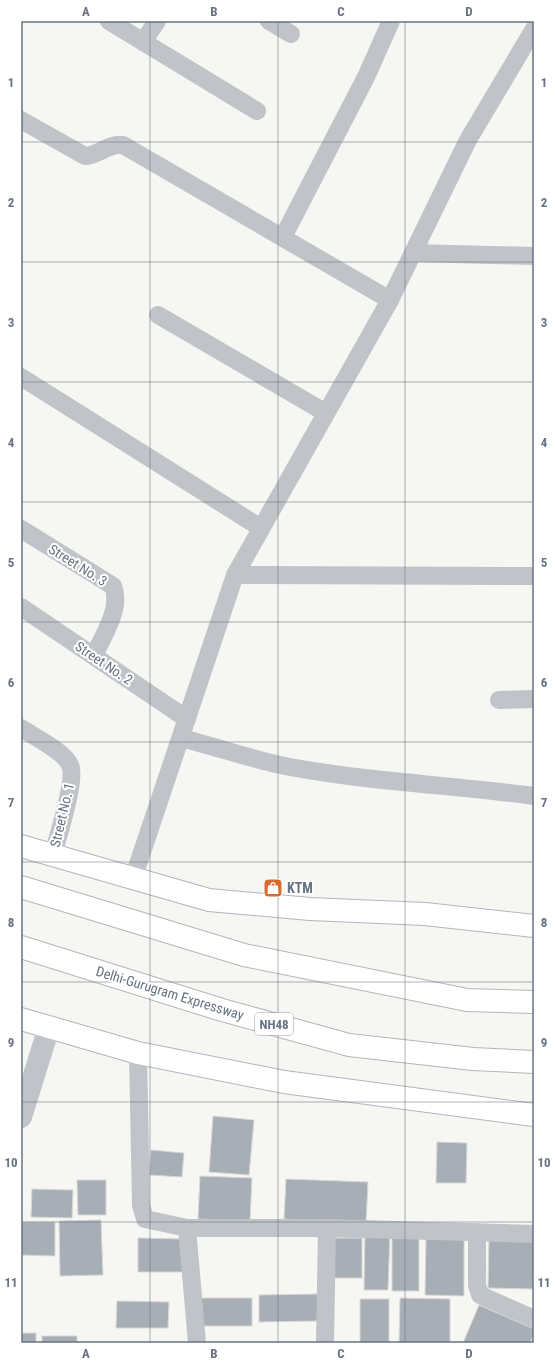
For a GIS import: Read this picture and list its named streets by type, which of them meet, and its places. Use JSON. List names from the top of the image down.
{
  "streets": {
    "main road": ["Delhi-Gurugram Expressway", "NH48"],
    "street": ["Street No. 3", "Street No. 2", "Street No. 1"]
  },
  "crossings": [
    ["Street No. 3", "Street No. 2"]
  ],
  "places": {
    "shop": ["KTM"]
  },
  "grid": {
    "columns": [
      "A",
      "B",
      "C",
      "D"
    ],
    "rows": [
      "1",
      "2",
      "3",
      "4",
      "5",
      "6",
      "7",
      "8",
      "9",
      "10",
      "11"
    ]
  }
}
